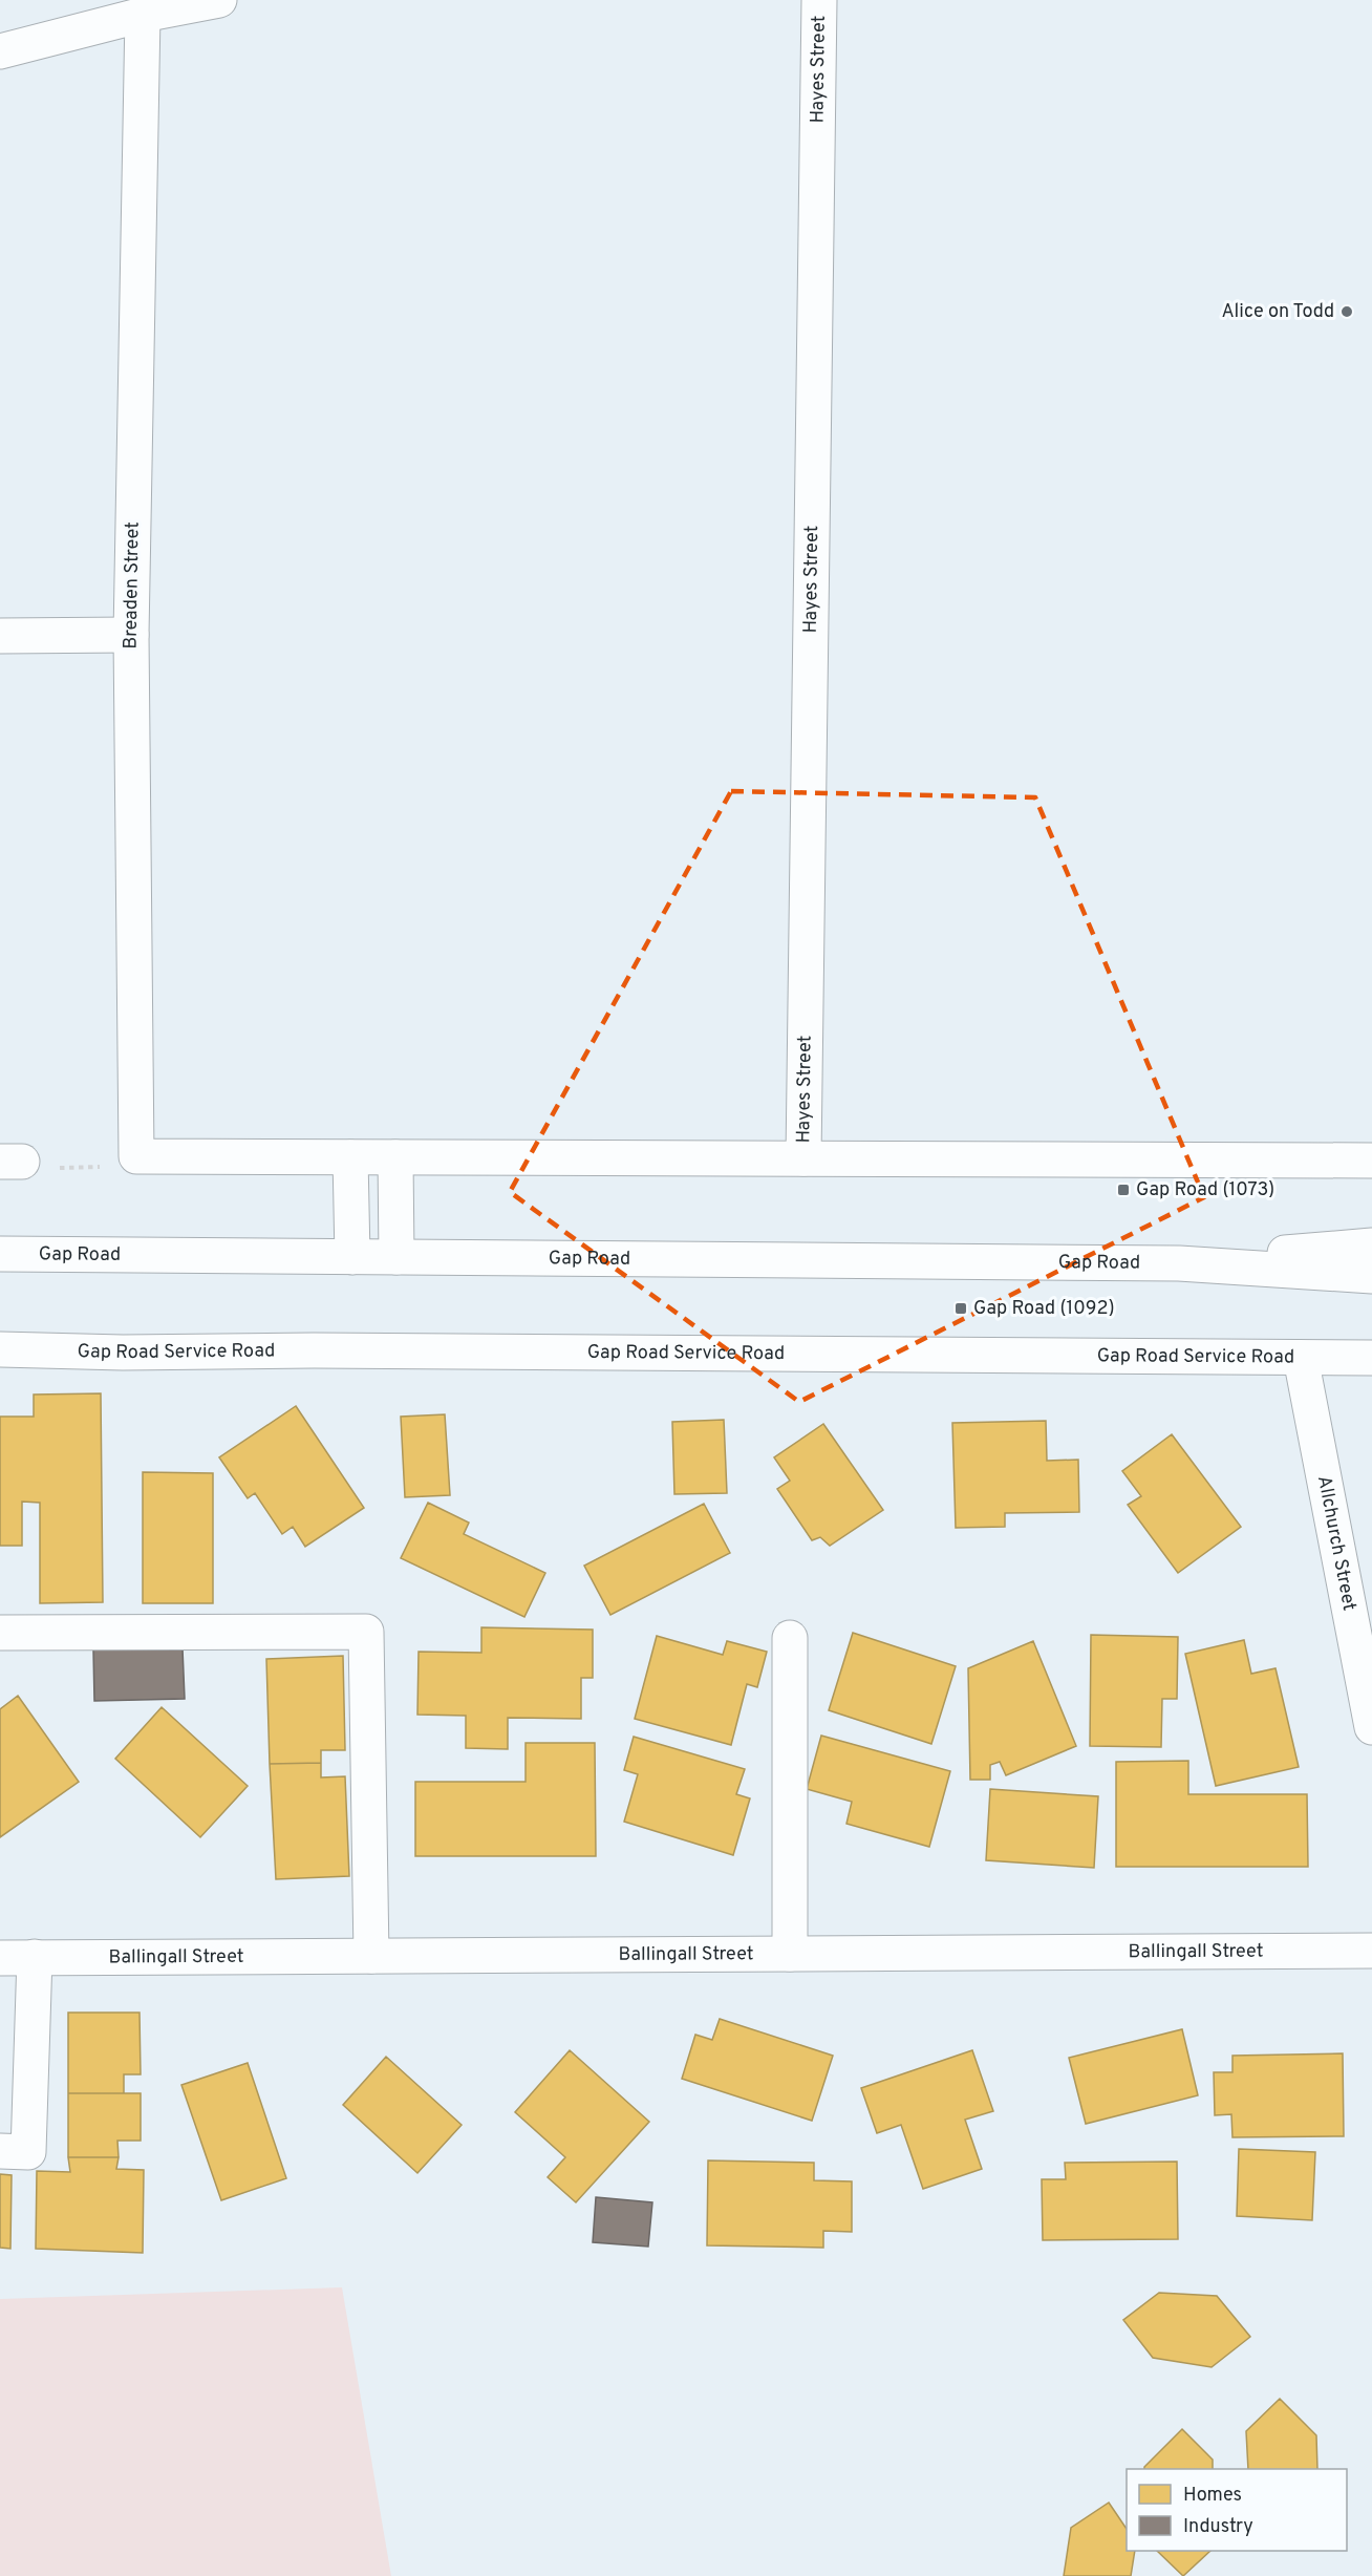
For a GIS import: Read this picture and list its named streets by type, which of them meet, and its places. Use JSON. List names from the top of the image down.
{
  "streets": {
    "street": [
      "Hayes Street",
      "Breaden Street",
      "Gap Road",
      "Gap Road Service Road",
      "Allchurch Street",
      "Ballingall Street"
    ]
  },
  "crossings": [
    ["Gap Road Service Road", "Allchurch Street"]
  ],
  "places": {
    "other": ["Alice on Todd"],
    "transit": ["Gap Road (1073)", "Gap Road (1092)"]
  },
  "legend": ["Homes", "Industry"]
}
